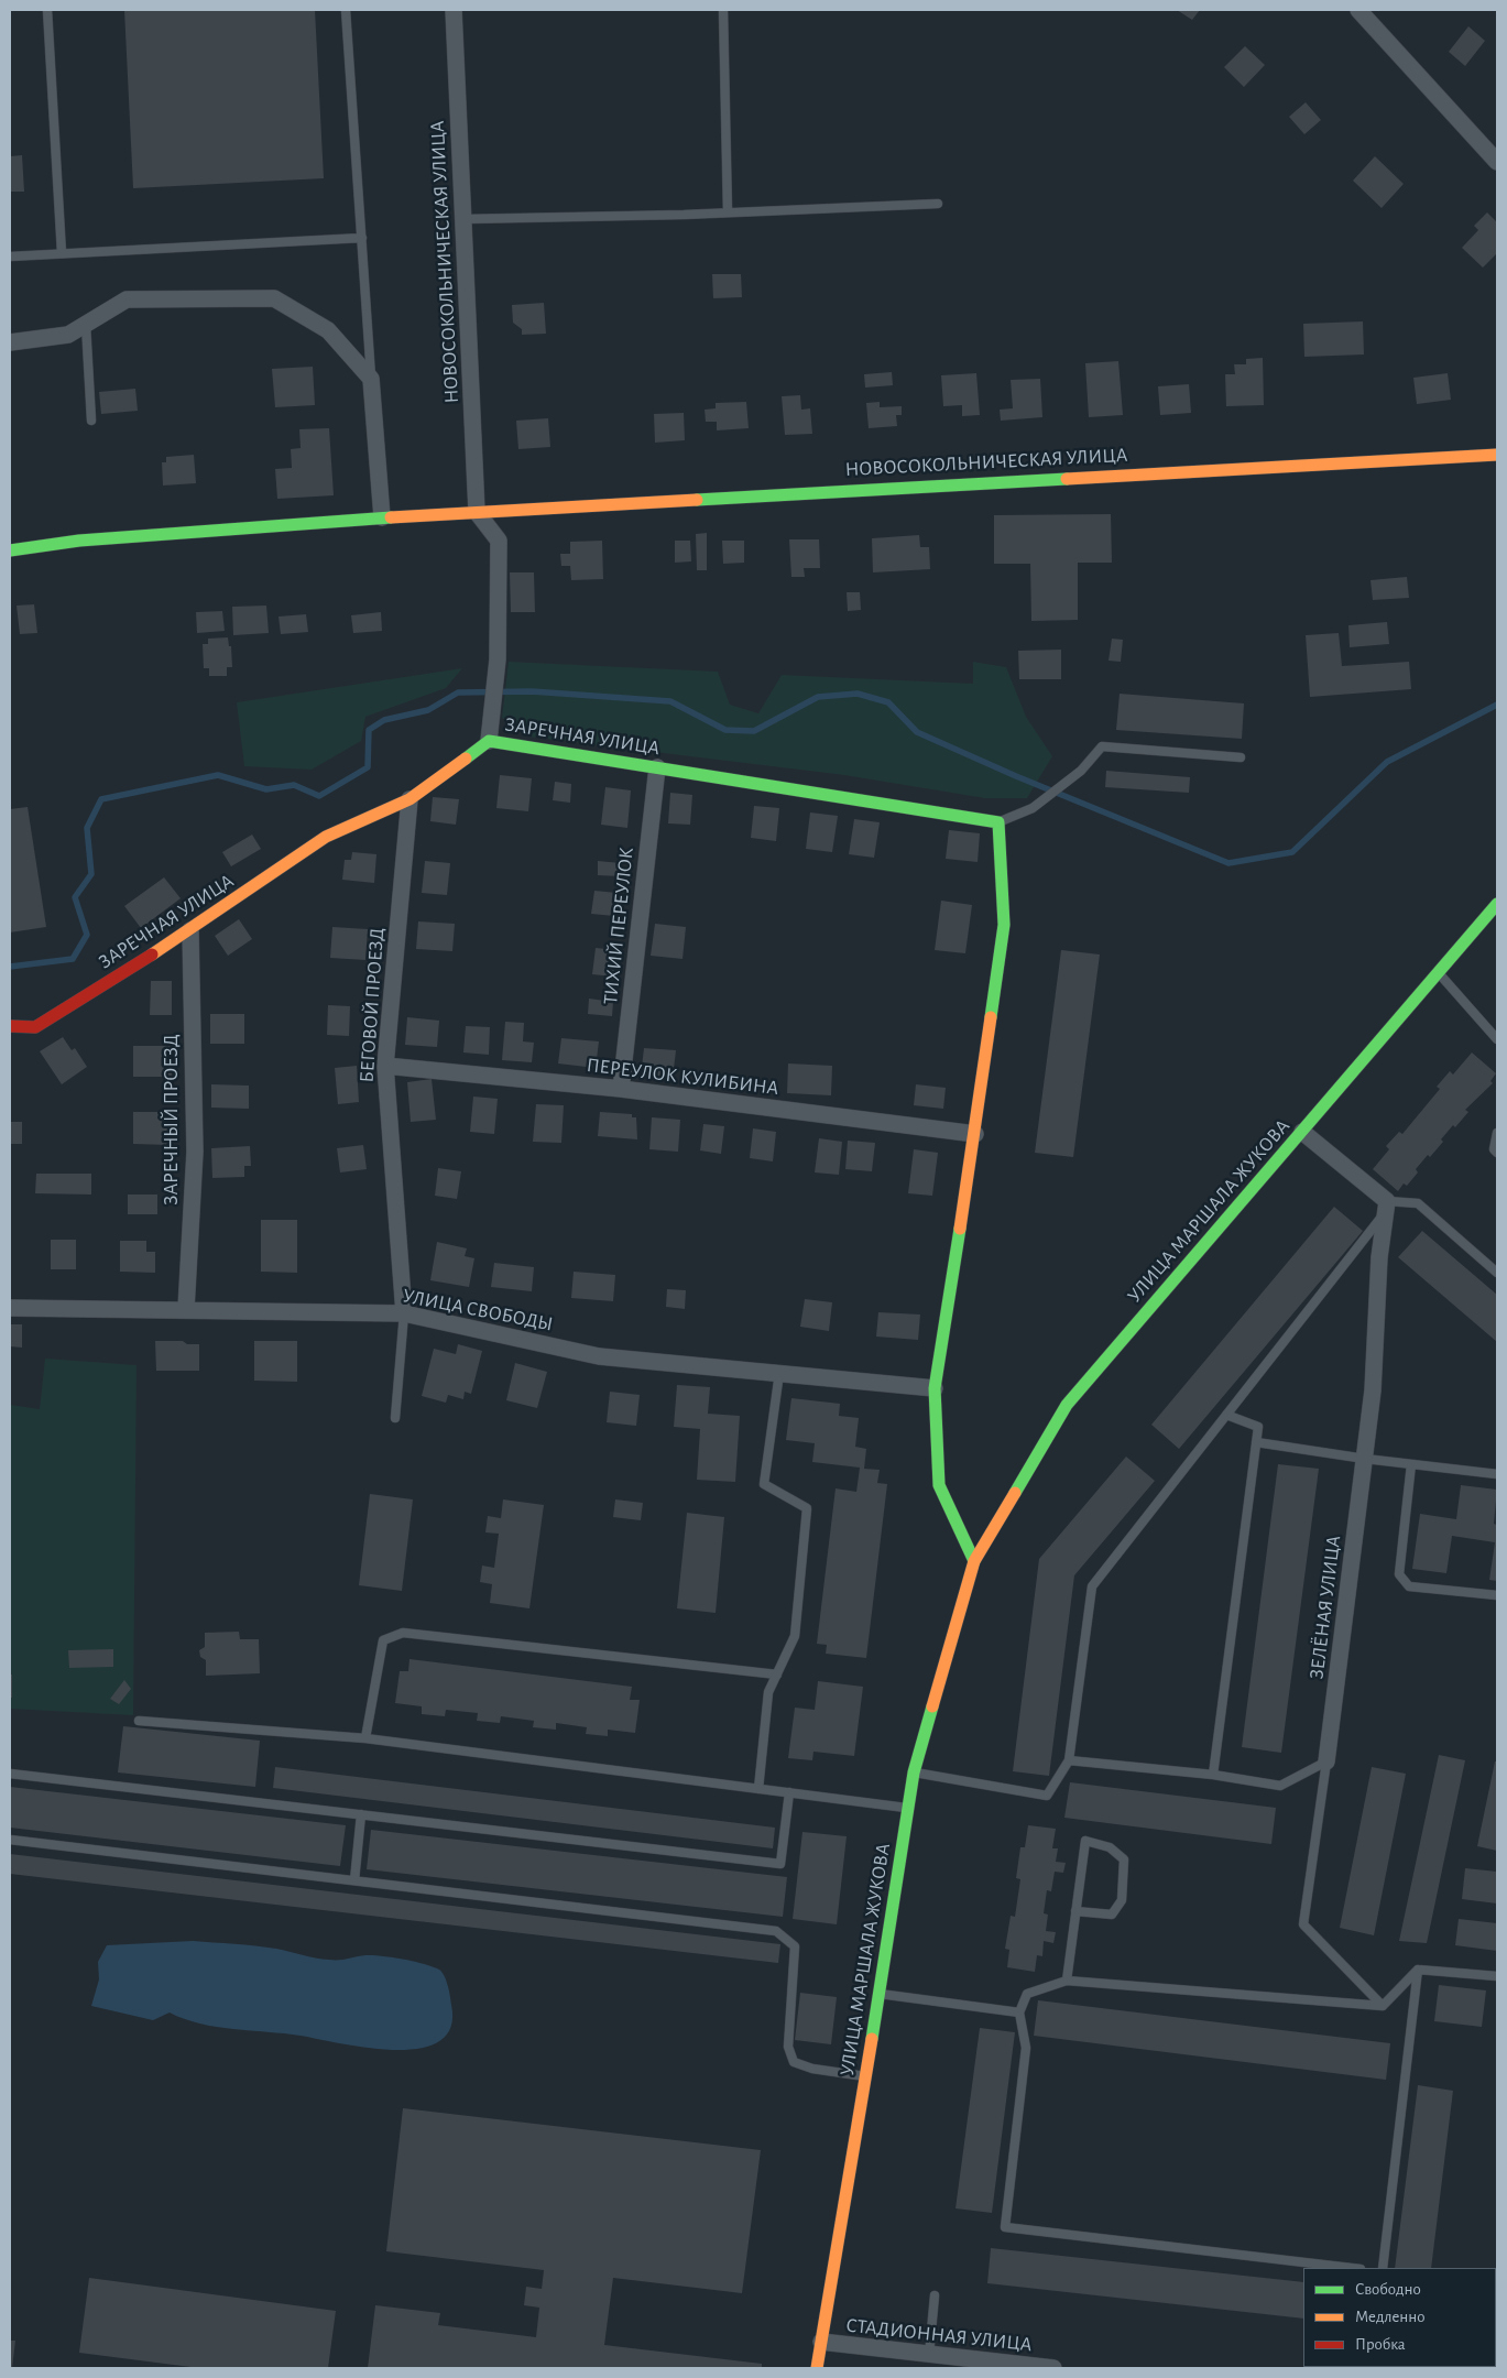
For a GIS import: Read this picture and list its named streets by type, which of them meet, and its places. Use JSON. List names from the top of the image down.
{
  "streets": {
    "street": [
      "НОВОСОКОЛЬНИЧЕСКАЯ УЛИЦА",
      "ЗАРЕЧНАЯ УЛИЦА",
      "ТИХИЙ ПЕРЕУЛОК",
      "БЕГОВОЙ ПРОЕЗД",
      "ПЕРЕУЛОК КУЛИБИНА",
      "ЗАРЕЧНЫЙ ПРОЕЗД",
      "УЛИЦА МАРШАЛА ЖУКОВА",
      "УЛИЦА СВОБОДЫ",
      "ЗЕЛЁНАЯ УЛИЦА",
      "СТАДИОННАЯ УЛИЦА"
    ]
  },
  "crossings": [
    ["ЗАРЕЧНАЯ УЛИЦА", "ТИХИЙ ПЕРЕУЛОК"],
    ["ЗАРЕЧНАЯ УЛИЦА", "БЕГОВОЙ ПРОЕЗД"],
    ["ЗАРЕЧНАЯ УЛИЦА", "ЗАРЕЧНЫЙ ПРОЕЗД"],
    ["ТИХИЙ ПЕРЕУЛОК", "ПЕРЕУЛОК КУЛИБИНА"],
    ["БЕГОВОЙ ПРОЕЗД", "ПЕРЕУЛОК КУЛИБИНА"],
    ["БЕГОВОЙ ПРОЕЗД", "УЛИЦА СВОБОДЫ"],
    ["ЗАРЕЧНЫЙ ПРОЕЗД", "УЛИЦА СВОБОДЫ"],
    ["УЛИЦА МАРШАЛА ЖУКОВА", "СТАДИОННАЯ УЛИЦА"]
  ],
  "legend": ["Свободно", "Медленно", "Пробка"]
}
